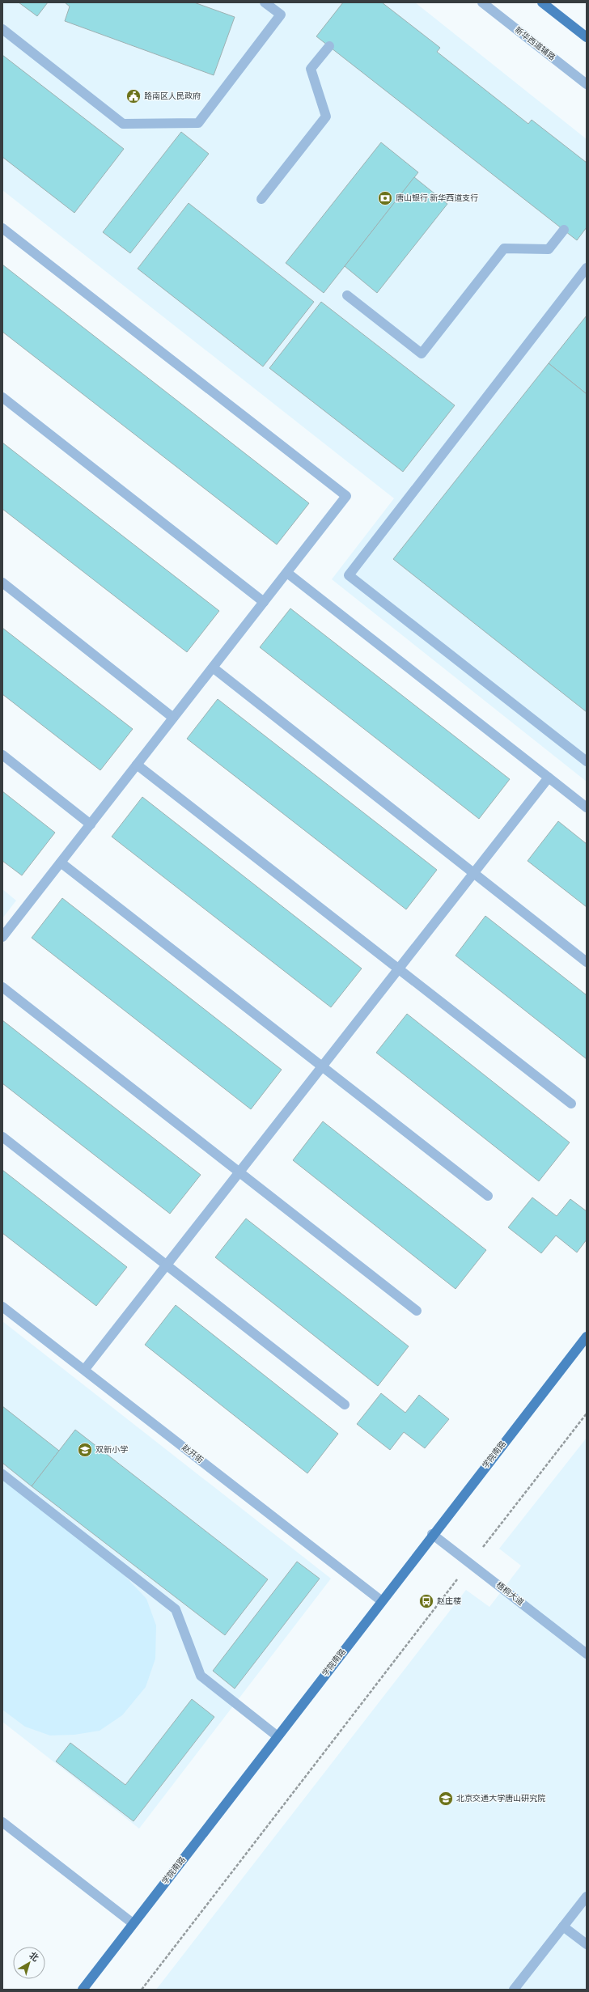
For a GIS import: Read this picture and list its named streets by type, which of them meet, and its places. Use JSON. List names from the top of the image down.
{
  "streets": {
    "main road": ["学院南路"],
    "street": ["新华西道辅路", "赵开街", "梧桐大道"]
  },
  "crossings": [
    ["赵开街", "学院南路"],
    ["学院南路", "梧桐大道"]
  ],
  "places": {
    "public building": ["路南区人民政府"],
    "bank": ["唐山银行 新华西道支行"],
    "school or university": ["双新小学", "北京交通大学唐山研究院"],
    "bus stop": ["赵庄楼"]
  },
  "north": "top right"
}
